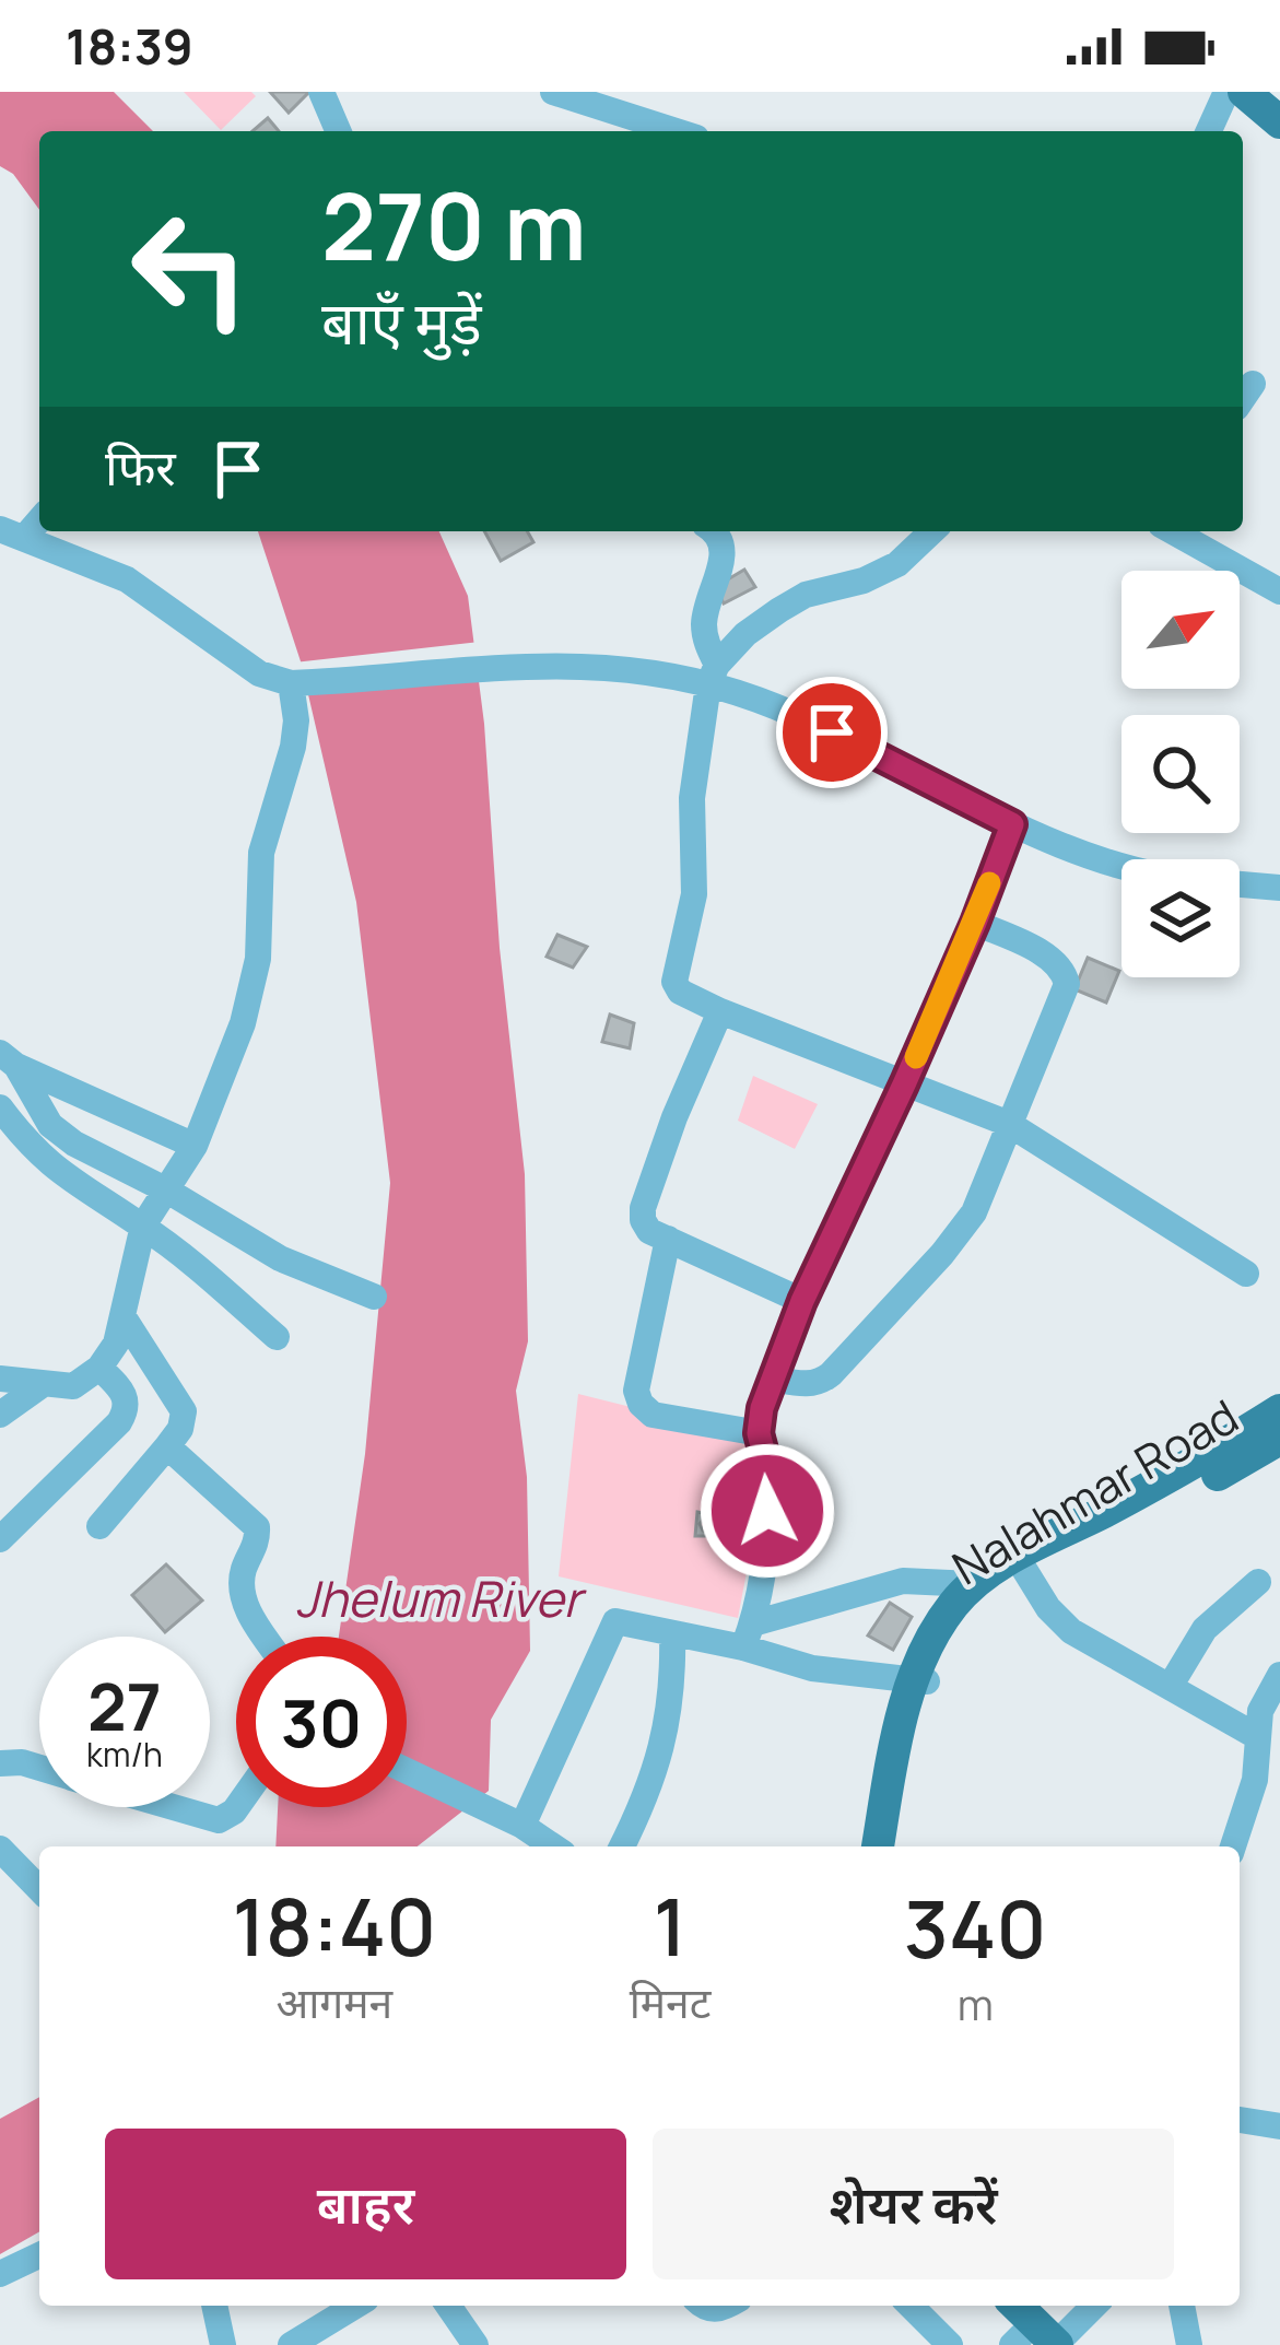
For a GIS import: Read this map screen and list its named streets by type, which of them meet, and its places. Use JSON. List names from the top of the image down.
{
  "streets": {
    "main road": ["Nalahmar Road"]
  },
  "water": ["Jhelum River"],
  "north": "top right",
  "page": {
    "status": "18:39",
    "turn": ["270 m", "बाएँ मुड़ें"],
    "then": "फिर",
    "speed": "27 km/h",
    "limit": "30",
    "eta": [
      "18:40",
      "आगमन",
      "1",
      "मिनट",
      "340",
      "m"
    ],
    "buttons": ["बाहर", "शेयर करें"]
  }
}
